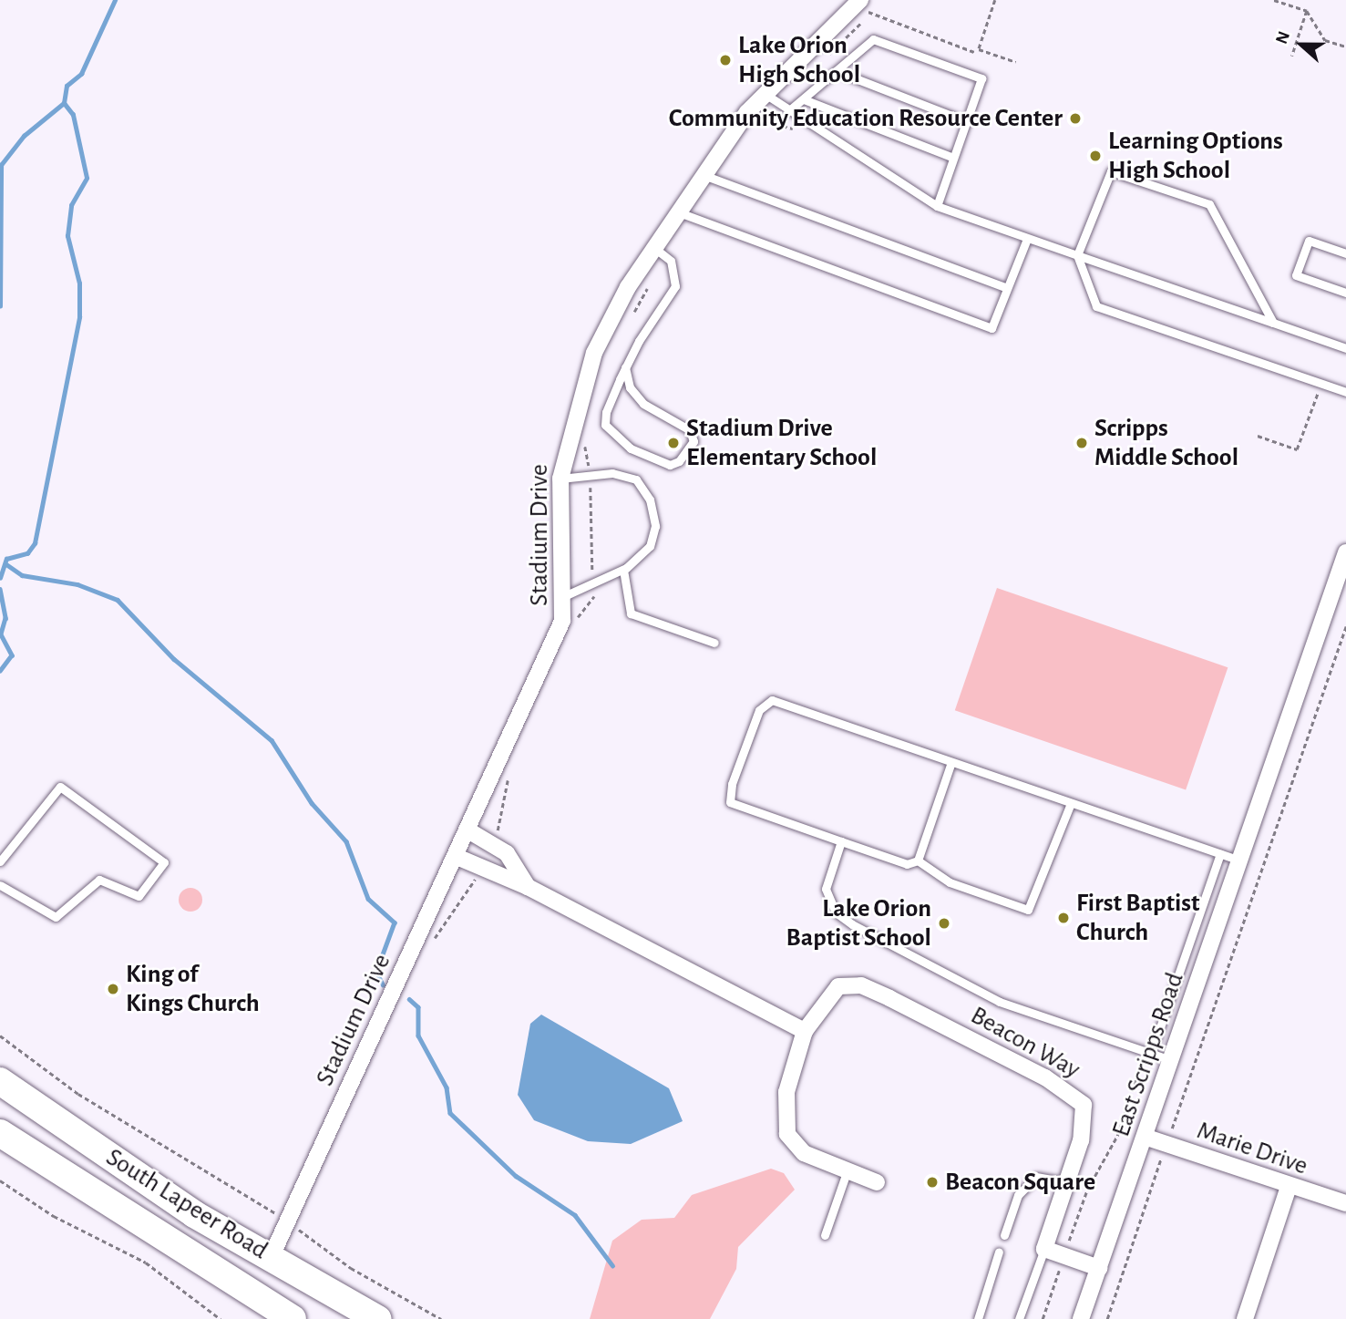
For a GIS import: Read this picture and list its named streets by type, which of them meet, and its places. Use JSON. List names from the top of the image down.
{
  "streets": {
    "main road": ["South Lapeer Road"],
    "street": [
      "Stadium Drive",
      "Beacon Way",
      "East Scripps Road",
      "Marie Drive"
    ]
  },
  "crossings": [
    ["Stadium Drive", "South Lapeer Road"],
    ["East Scripps Road", "Marie Drive"]
  ],
  "places": [
    "Lake Orion High School",
    "Community Education Resource Center",
    "Learning Options High School",
    "Stadium Drive Elementary School",
    "Scripps Middle School",
    "First Baptist Church",
    "Lake Orion Baptist School",
    "King of Kings Church",
    "Beacon Square"
  ],
  "north": "left"
}
